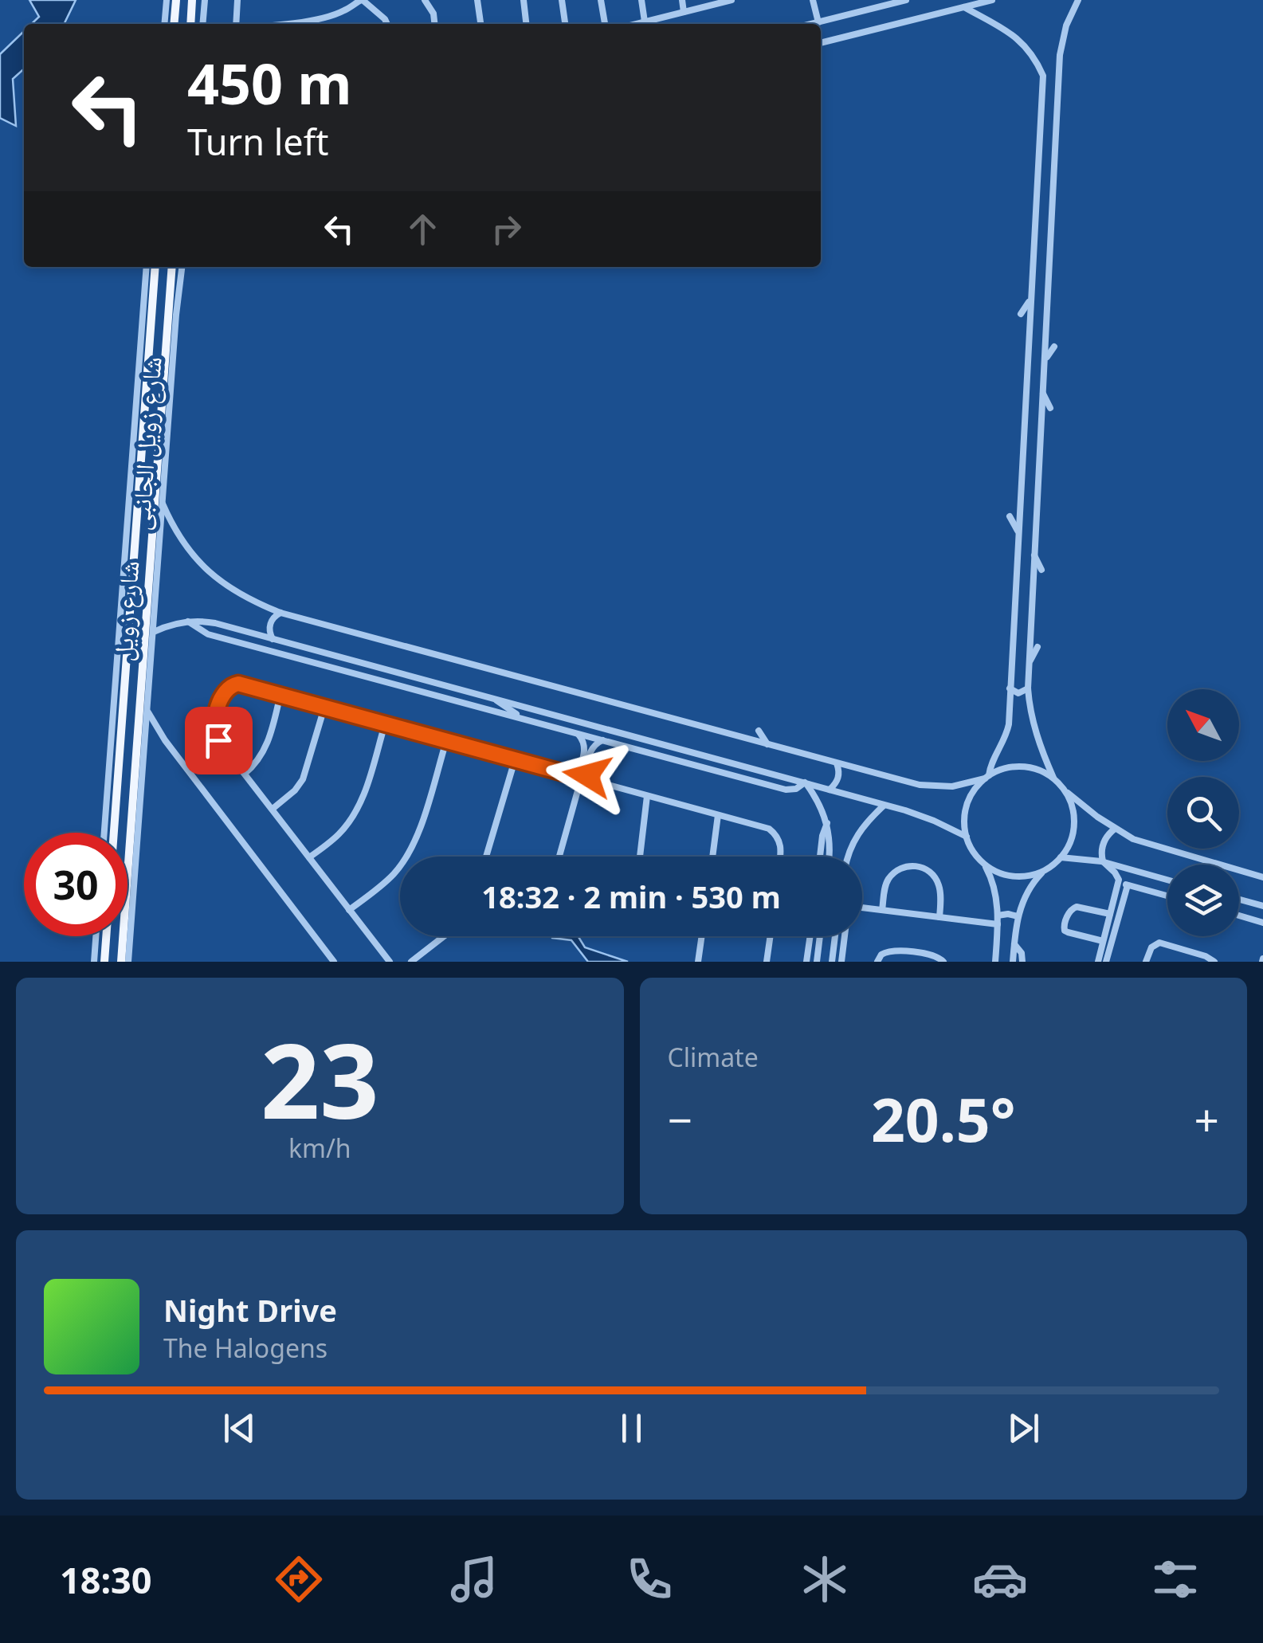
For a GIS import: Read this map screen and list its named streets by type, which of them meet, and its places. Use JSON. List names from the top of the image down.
{
  "streets": {
    "main road": ["شارع زويل"],
    "street": ["شارع زويل الجانبى"]
  },
  "crossings": [
    ["شارع زويل الجانبى", "شارع زويل"]
  ],
  "north": "top left",
  "page": {
    "turn": ["450 m", "Turn left"],
    "limit": "30",
    "trip": "18:32 · 2 min · 530 m",
    "tile": [
      ["23", "km/h"],
      "Climate"
    ],
    "heat": ["−", "20.5°", "+"],
    "song": ["Night Drive", "The Halogens"],
    "tabs": "18:30"
  }
}
